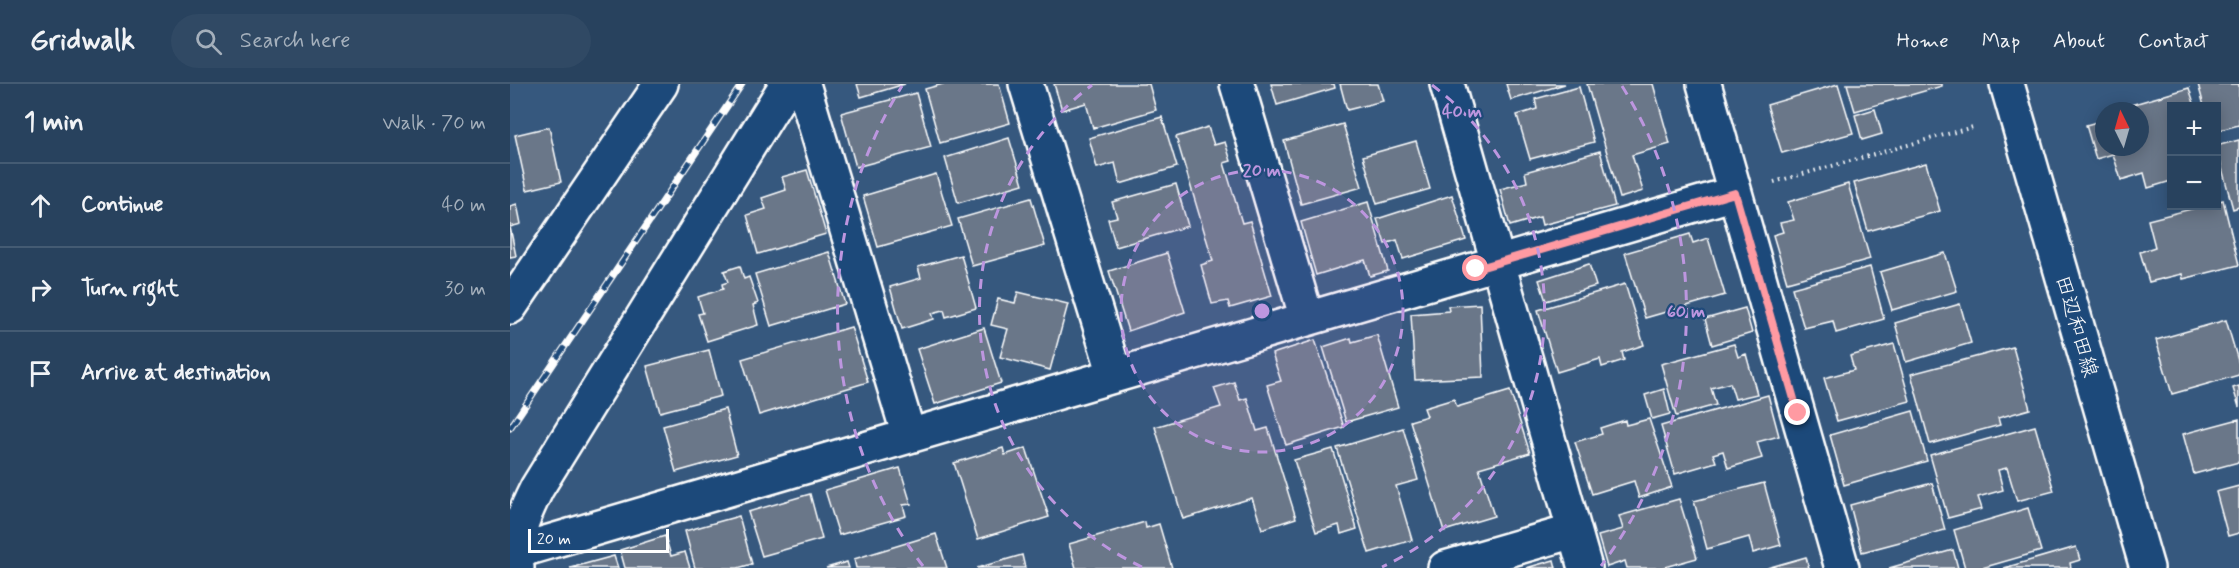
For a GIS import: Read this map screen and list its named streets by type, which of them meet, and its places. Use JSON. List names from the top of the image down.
{
  "streets": {
    "street": ["田辺和田線"]
  },
  "scale_bar": "20 m",
  "north": "top",
  "page": {
    "header": "Gridwalk",
    "search": "Search here",
    "nav": [
      "Home",
      "Map",
      "About",
      "Contact"
    ],
    "heading": ["1 min", "Walk · 70 m"],
    "map_buttons": ["+", "−"],
    "list": [
      ["Continue", "40 m"],
      ["Turn right", "30 m"],
      "Arrive at destination"
    ],
    "scale": "20 m"
  },
  "rings": ["40 m", "20 m", "60 m"]
}
